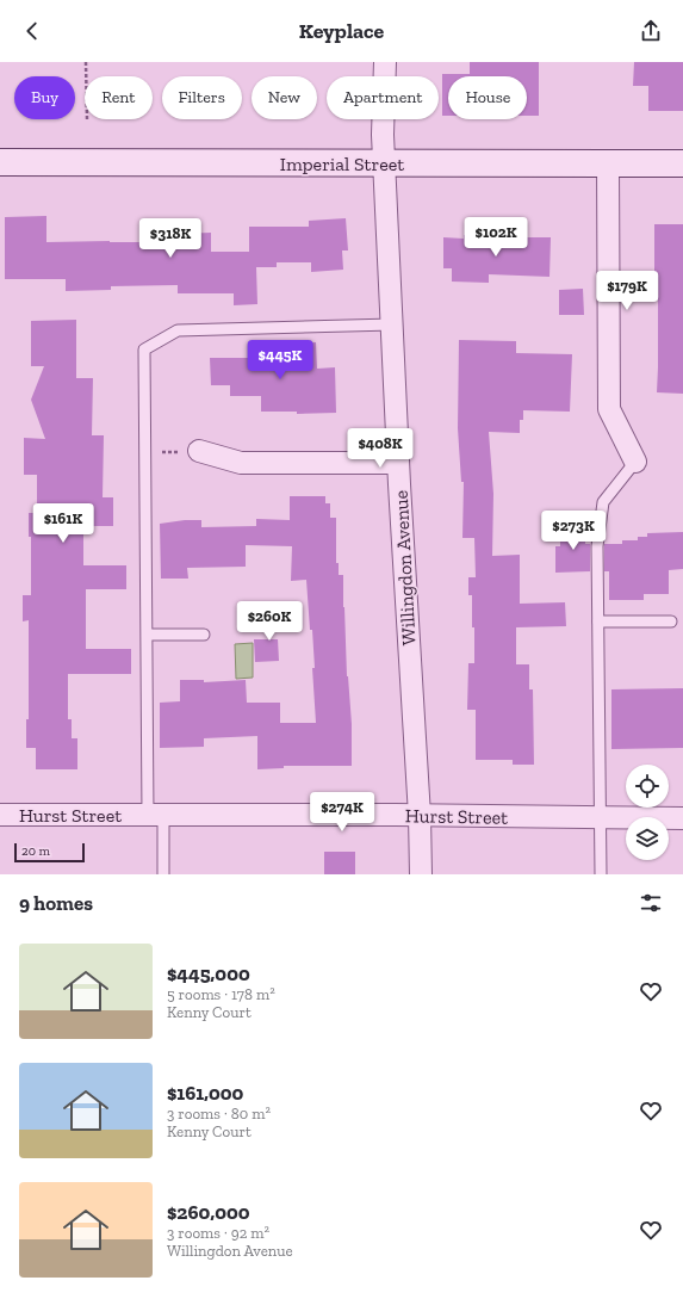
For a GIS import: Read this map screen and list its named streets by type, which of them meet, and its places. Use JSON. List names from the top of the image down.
{
  "streets": {
    "main road": ["Imperial Street"],
    "street": ["Willingdon Avenue", "Hurst Street"]
  },
  "crossings": [
    ["Imperial Street", "Willingdon Avenue"],
    ["Willingdon Avenue", "Hurst Street"]
  ],
  "scale_bar": "20 m",
  "page": {
    "header": "Keyplace",
    "chip": [
      "Buy",
      "Rent",
      "Filters",
      "New",
      "Apartment",
      "House"
    ],
    "price": [
      "$102K",
      "$318K",
      "$179K",
      "$445K",
      "$408K",
      "$161K",
      "$273K",
      "$260K",
      "$274K"
    ],
    "scale": "20 m",
    "heading": "9 homes",
    "list": [
      {
        "name": "$445,000",
        "note": "5 rooms · 178 m² · Kenny Court"
      },
      {
        "name": "$161,000",
        "note": "3 rooms · 80 m² · Kenny Court"
      },
      {
        "name": "$260,000",
        "note": "3 rooms · 92 m² · Willingdon Avenue"
      }
    ]
  }
}
